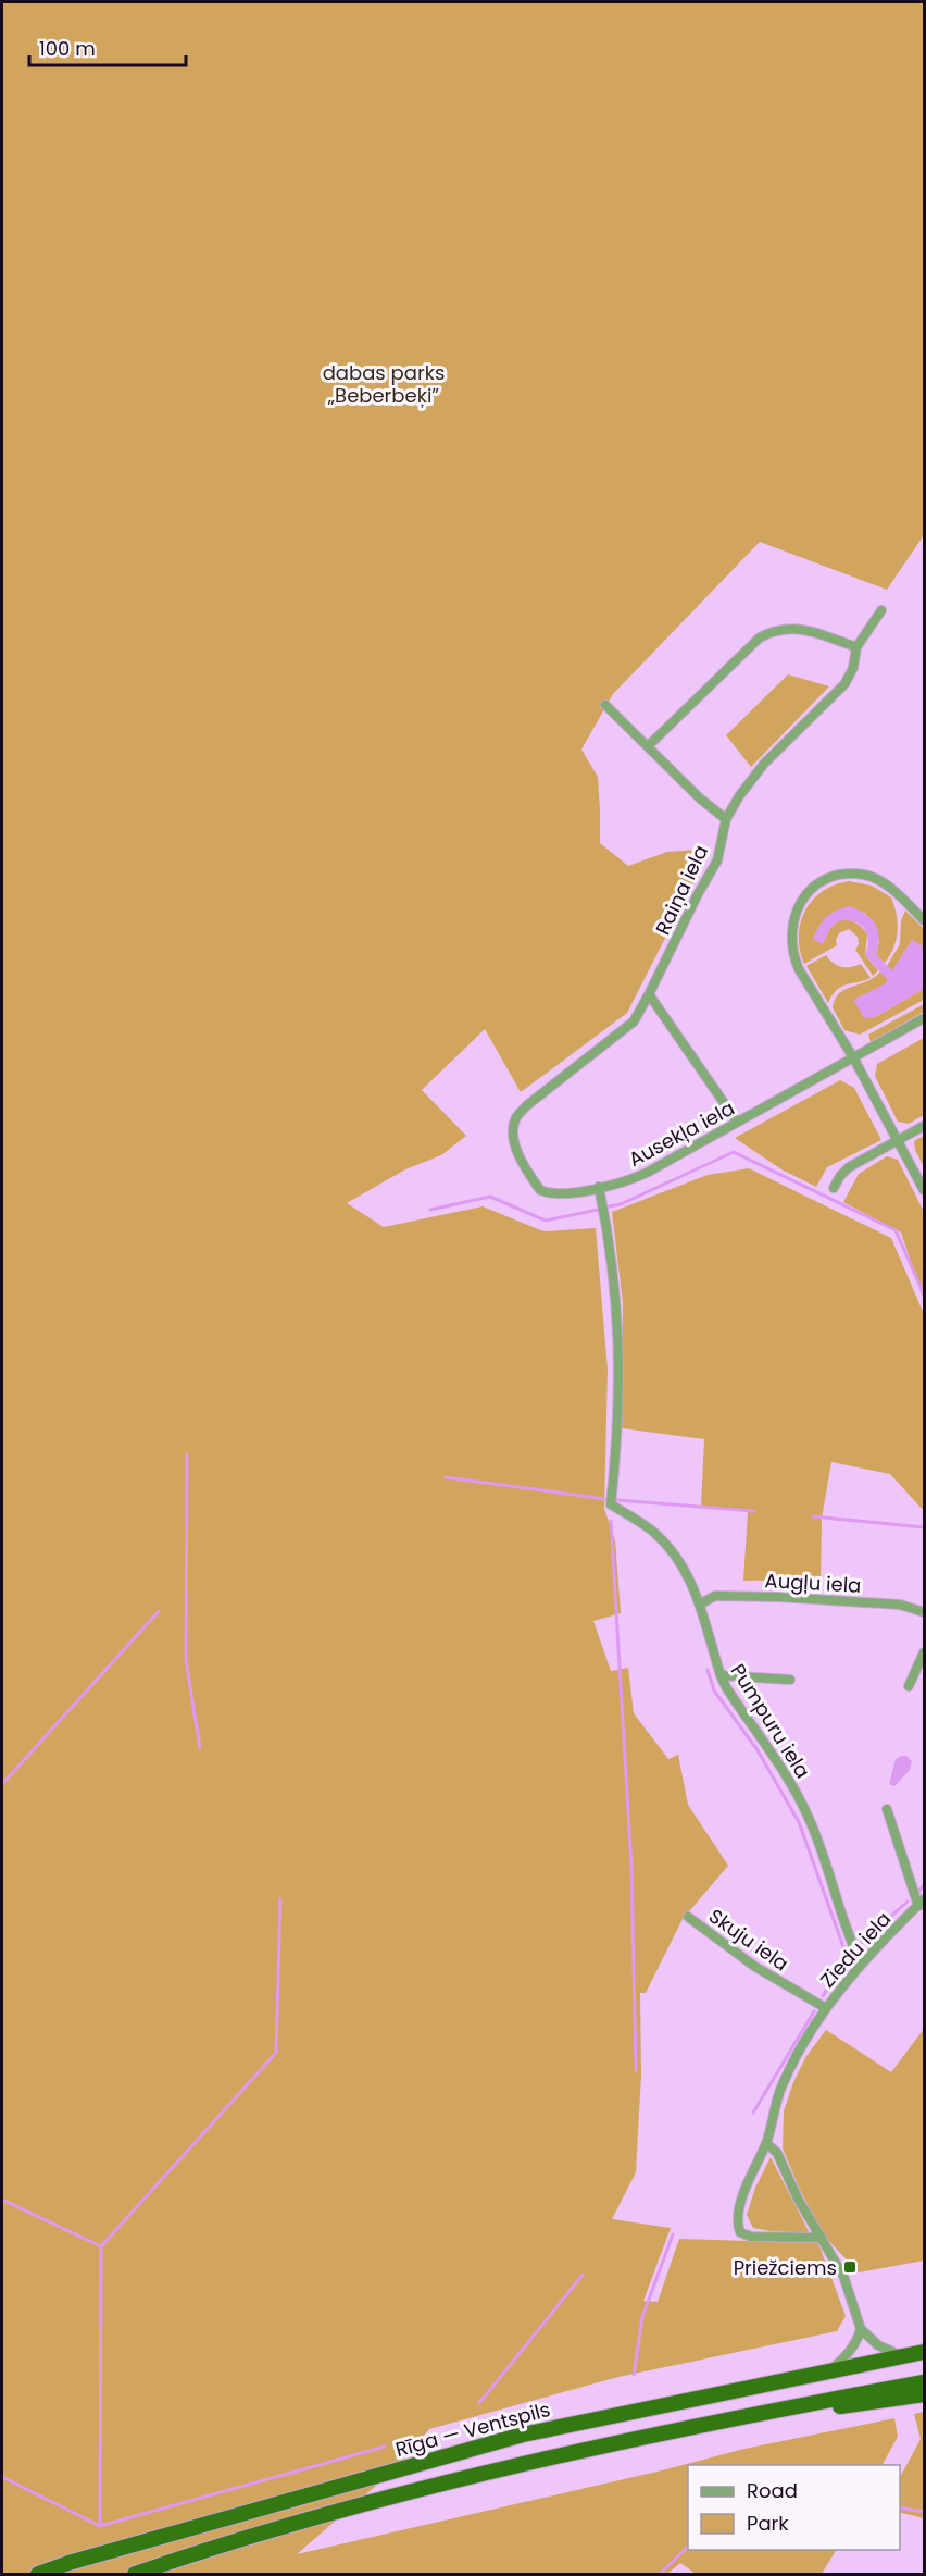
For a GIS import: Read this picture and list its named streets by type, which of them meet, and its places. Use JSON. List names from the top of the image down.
{
  "streets": {
    "highway": ["Rīga — Ventspils"],
    "street": [
      "Raiņa iela",
      "Ausekļa iela",
      "Augļu iela",
      "Pumpuru iela",
      "Skuju iela",
      "Ziedu iela"
    ]
  },
  "crossings": [
    ["Raiņa iela", "Ausekļa iela"],
    ["Ausekļa iela", "Pumpuru iela"],
    ["Augļu iela", "Pumpuru iela"],
    ["Pumpuru iela", "Ziedu iela"],
    ["Skuju iela", "Ziedu iela"]
  ],
  "parks": ["dabas parks „Beberbeķi”"],
  "places": {
    "transit": ["Priežciems"]
  },
  "legend": ["Road", "Park"],
  "scale_bar": "100 m"
}
